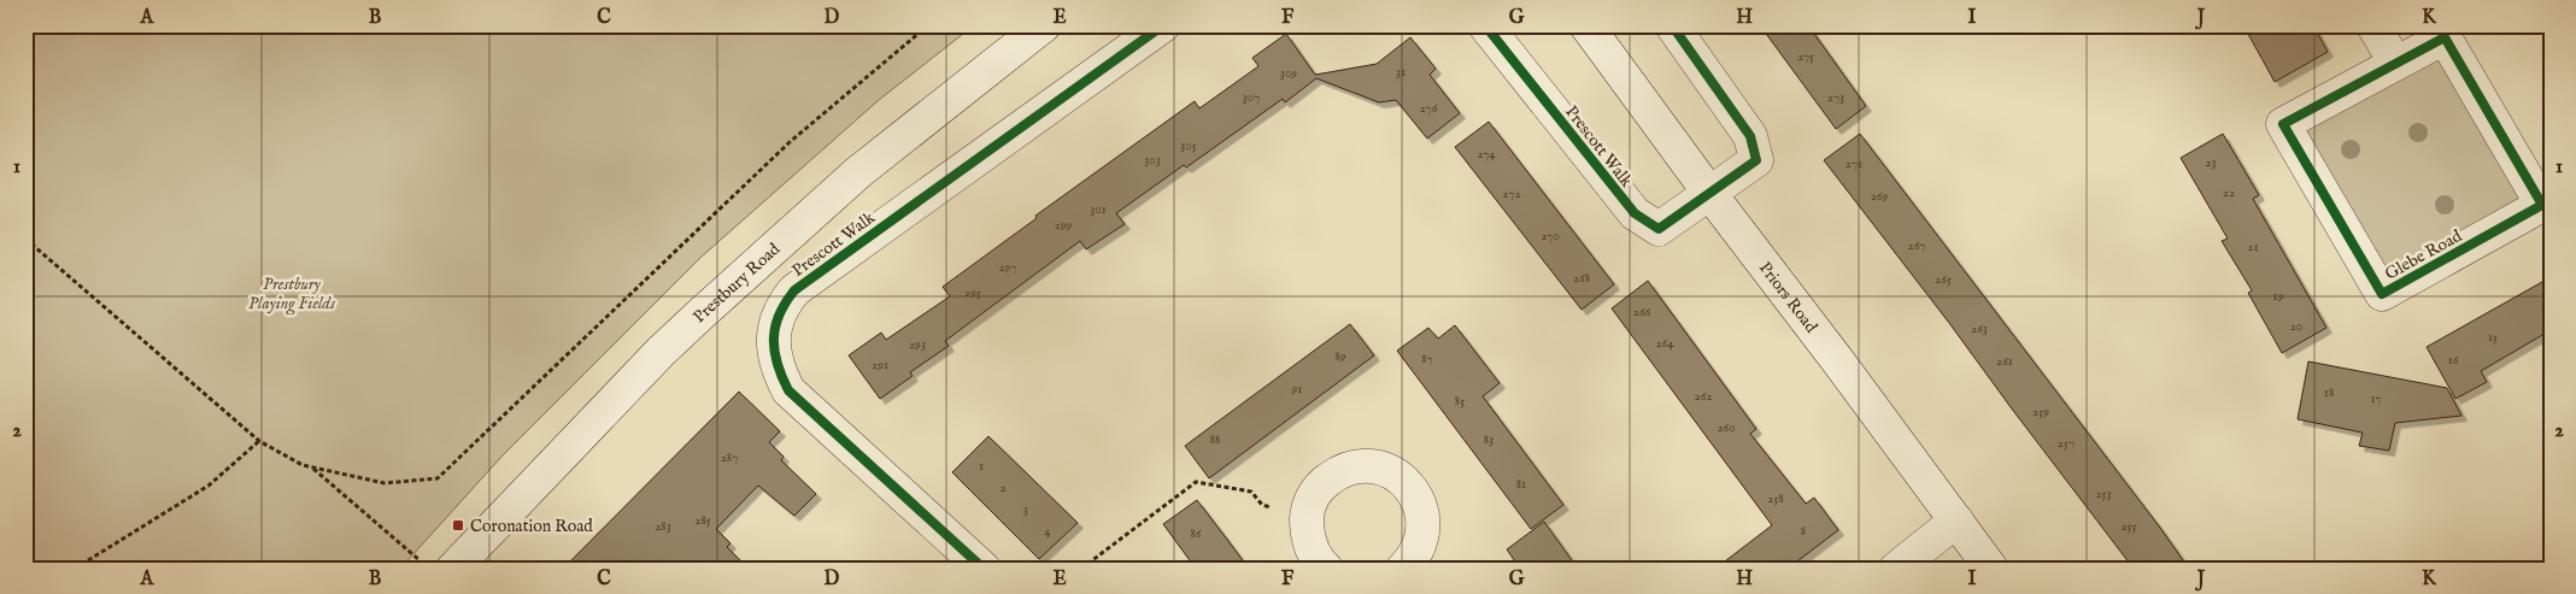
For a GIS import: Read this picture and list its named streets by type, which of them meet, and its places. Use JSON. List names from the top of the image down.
{
  "streets": {
    "street": [
      "Prescott Walk",
      "Glebe Road",
      "Prestbury Road",
      "Priors Road"
    ]
  },
  "crossings": [
    ["Prescott Walk", "Priors Road"]
  ],
  "parks": ["Prestbury Playing Fields"],
  "places": {
    "transit": ["Coronation Road"]
  },
  "house_numbers": [
    "275",
    "31",
    "309",
    "307",
    "273",
    "276",
    "305",
    "274",
    "303",
    "23",
    "271",
    "22",
    "272",
    "269",
    "301",
    "299",
    "270",
    "267",
    "21",
    "297",
    "268",
    "265",
    "295",
    "19",
    "266",
    "20",
    "263",
    "15",
    "264",
    "293",
    "89",
    "87",
    "16",
    "261",
    "291",
    "91",
    "18",
    "262",
    "17",
    "85",
    "259",
    "260",
    "88",
    "83",
    "257",
    "287",
    "1",
    "81",
    "2",
    "253",
    "258",
    "3",
    "285",
    "283",
    "255",
    "4",
    "8",
    "86"
  ],
  "grid": {
    "columns": [
      "A",
      "B",
      "C",
      "D",
      "E",
      "F",
      "G",
      "H",
      "I",
      "J",
      "K"
    ],
    "rows": ["1", "2"]
  }
}
